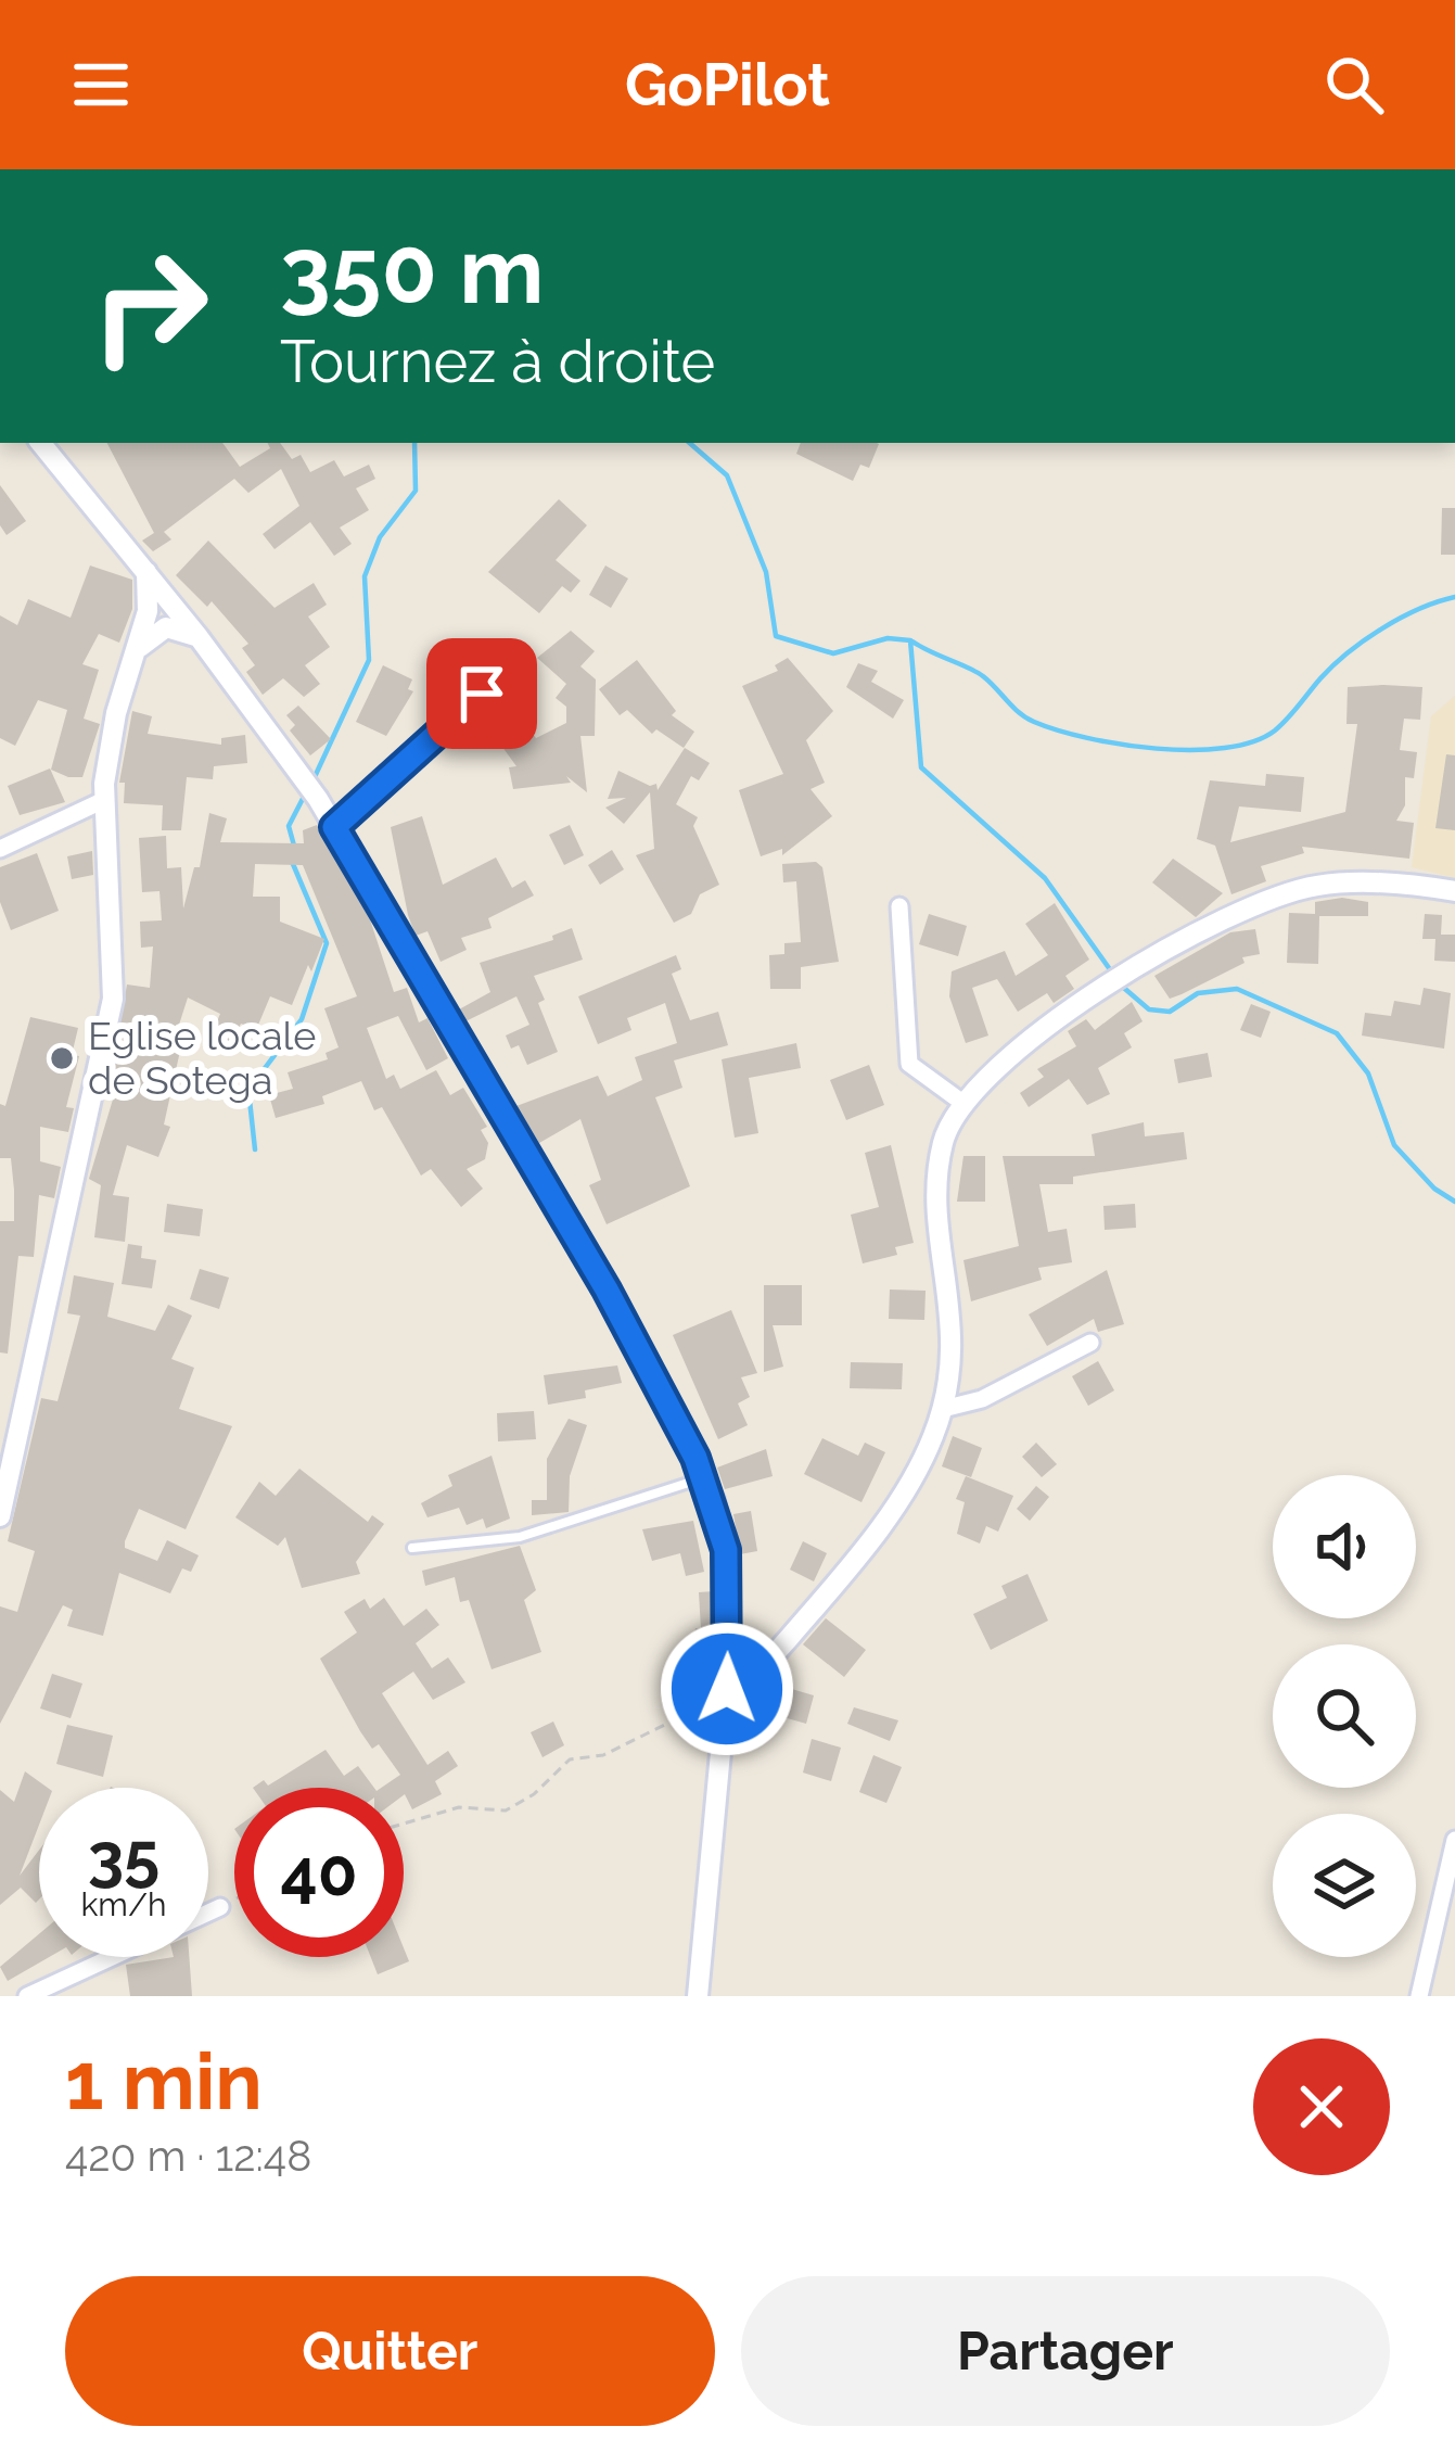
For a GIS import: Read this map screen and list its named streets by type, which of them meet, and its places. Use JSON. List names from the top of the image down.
{
  "places": ["Eglise locale de Sotega"],
  "page": {
    "header": "GoPilot",
    "turn": ["350 m", "Tournez à droite"],
    "speed": "35 km/h",
    "limit": "40",
    "heading": ["1 min", "420 m · 12:48"],
    "buttons": ["Quitter", "Partager"]
  }
}
